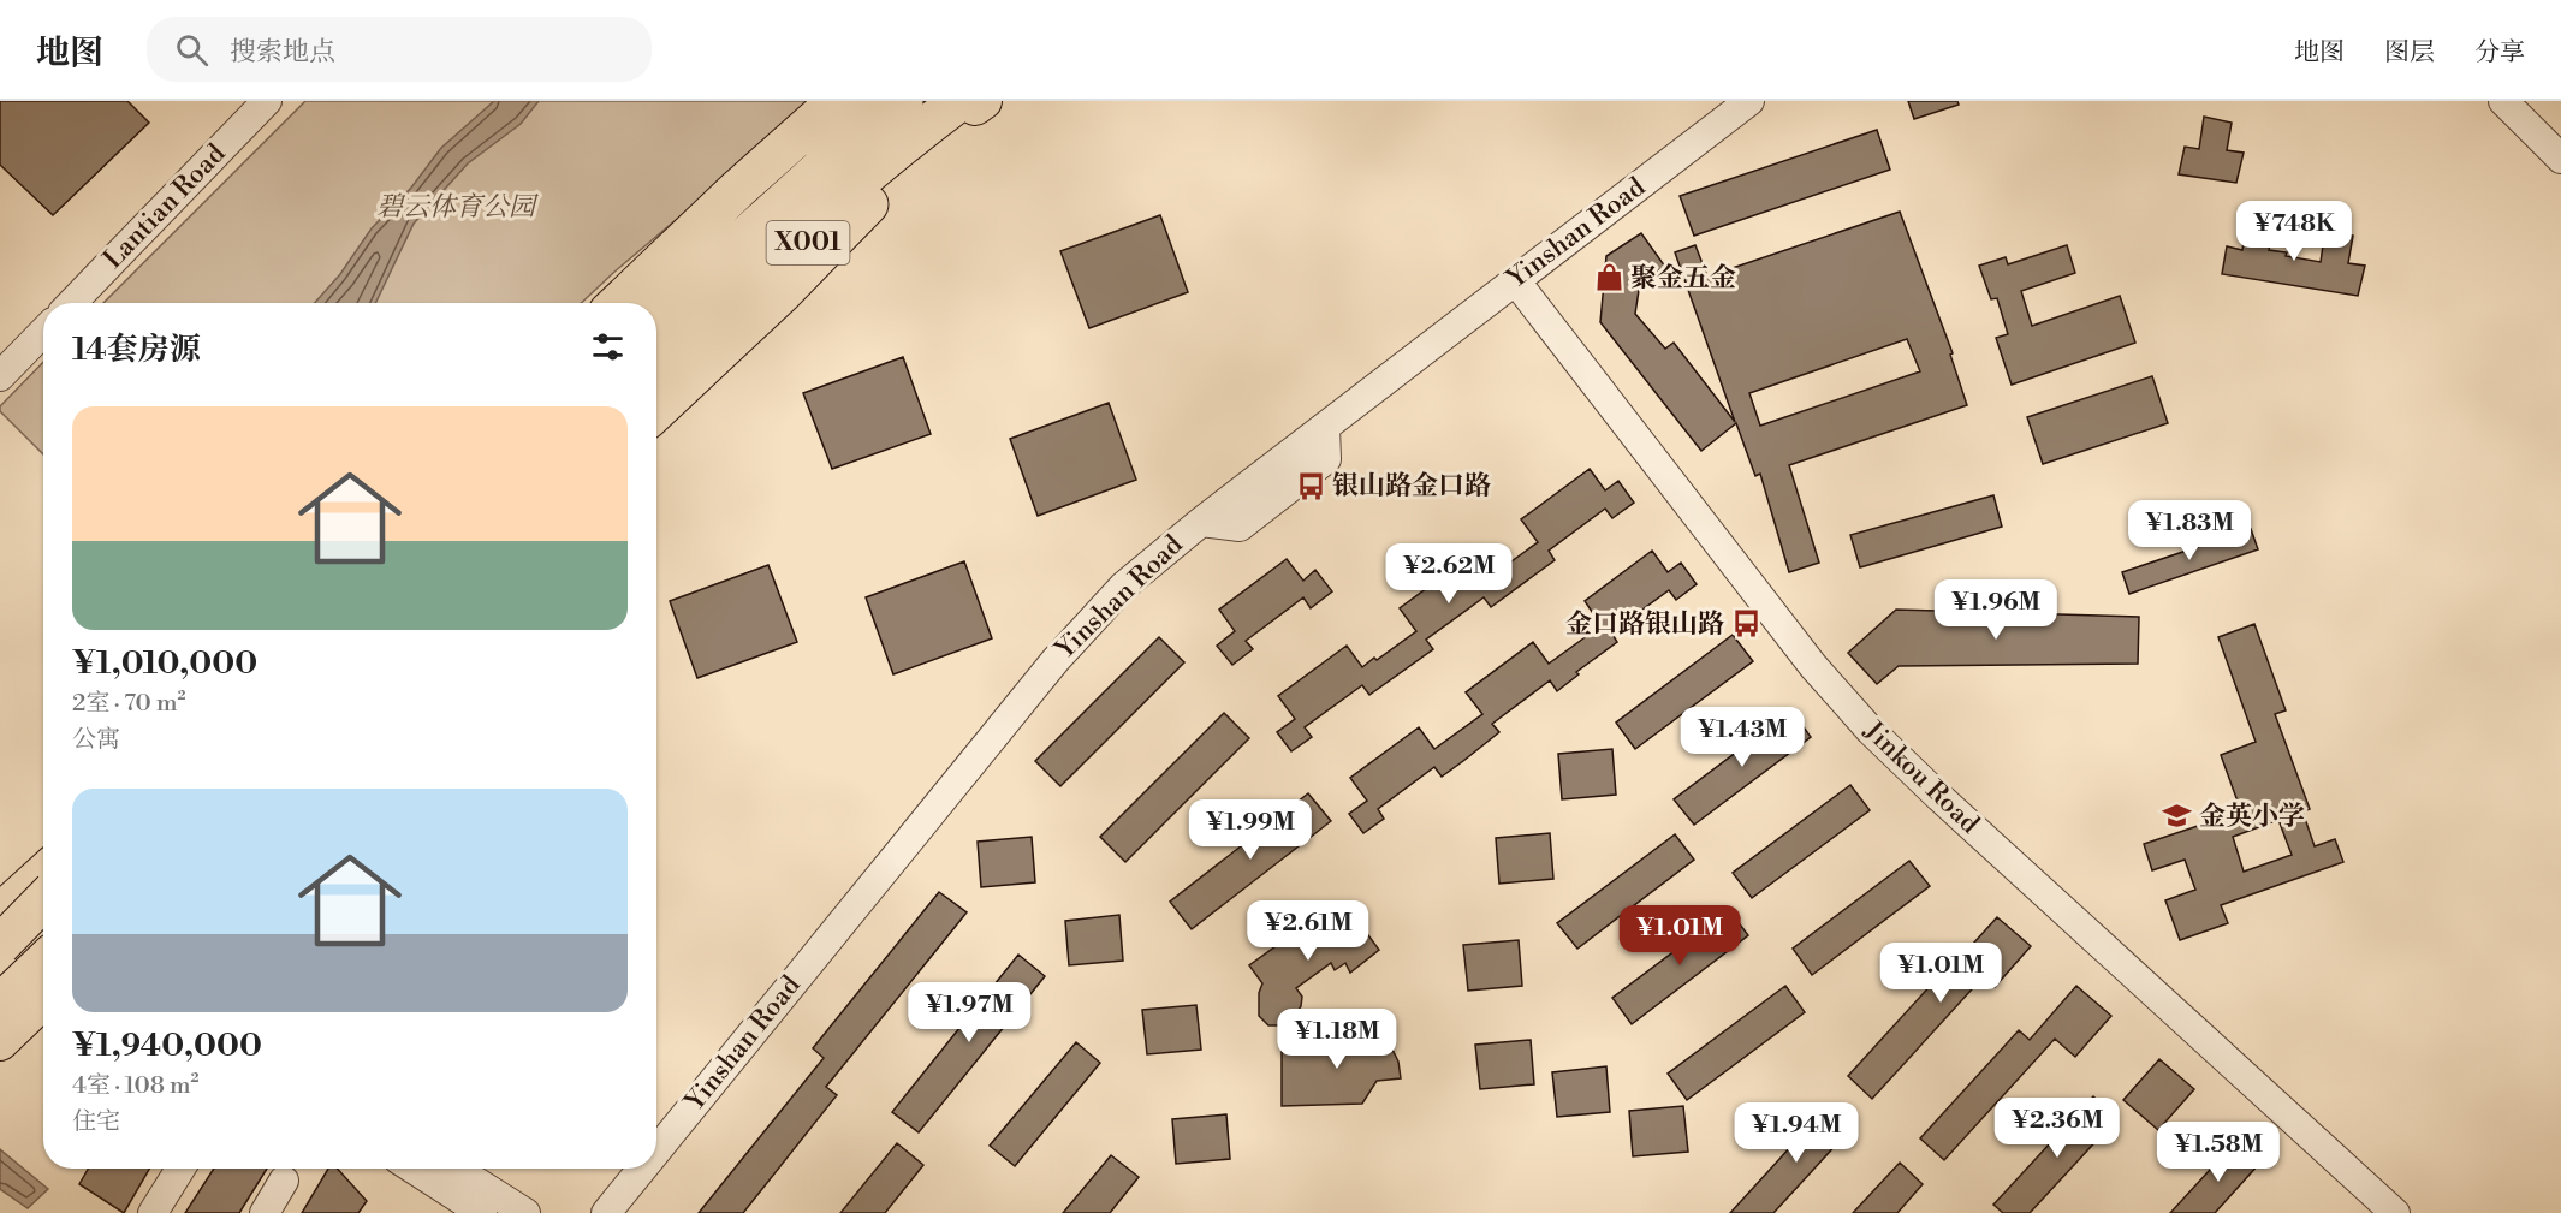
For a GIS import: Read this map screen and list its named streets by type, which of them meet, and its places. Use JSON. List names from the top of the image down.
{
  "streets": {
    "highway": ["X001"],
    "street": ["Lantian Road", "Yinshan Road", "Jinkou Road"]
  },
  "crossings": [
    ["Yinshan Road", "Jinkou Road"]
  ],
  "parks": ["碧云体育公园"],
  "places": {
    "shop": ["聚金五金"],
    "bus stop": ["银山路金口路", "金口路银山路"],
    "school or university": ["金英小学"]
  },
  "page": {
    "header": "地图",
    "search": "搜索地点",
    "nav": ["地图", "图层", "分享"],
    "price": [
      "¥748K",
      "¥1.83M",
      "¥2.62M",
      "¥1.96M",
      "¥1.43M",
      "¥1.99M",
      "¥2.61M",
      "¥1.01M",
      "¥1.01M",
      "¥1.97M",
      "¥1.18M",
      "¥2.36M",
      "¥1.94M",
      "¥1.58M"
    ],
    "heading": "14套房源",
    "list": [
      {
        "name": "¥1,010,000",
        "note": "2室 · 70 m² · 公寓"
      },
      {
        "name": "¥1,940,000",
        "note": "4室 · 108 m² · 住宅"
      }
    ]
  }
}
